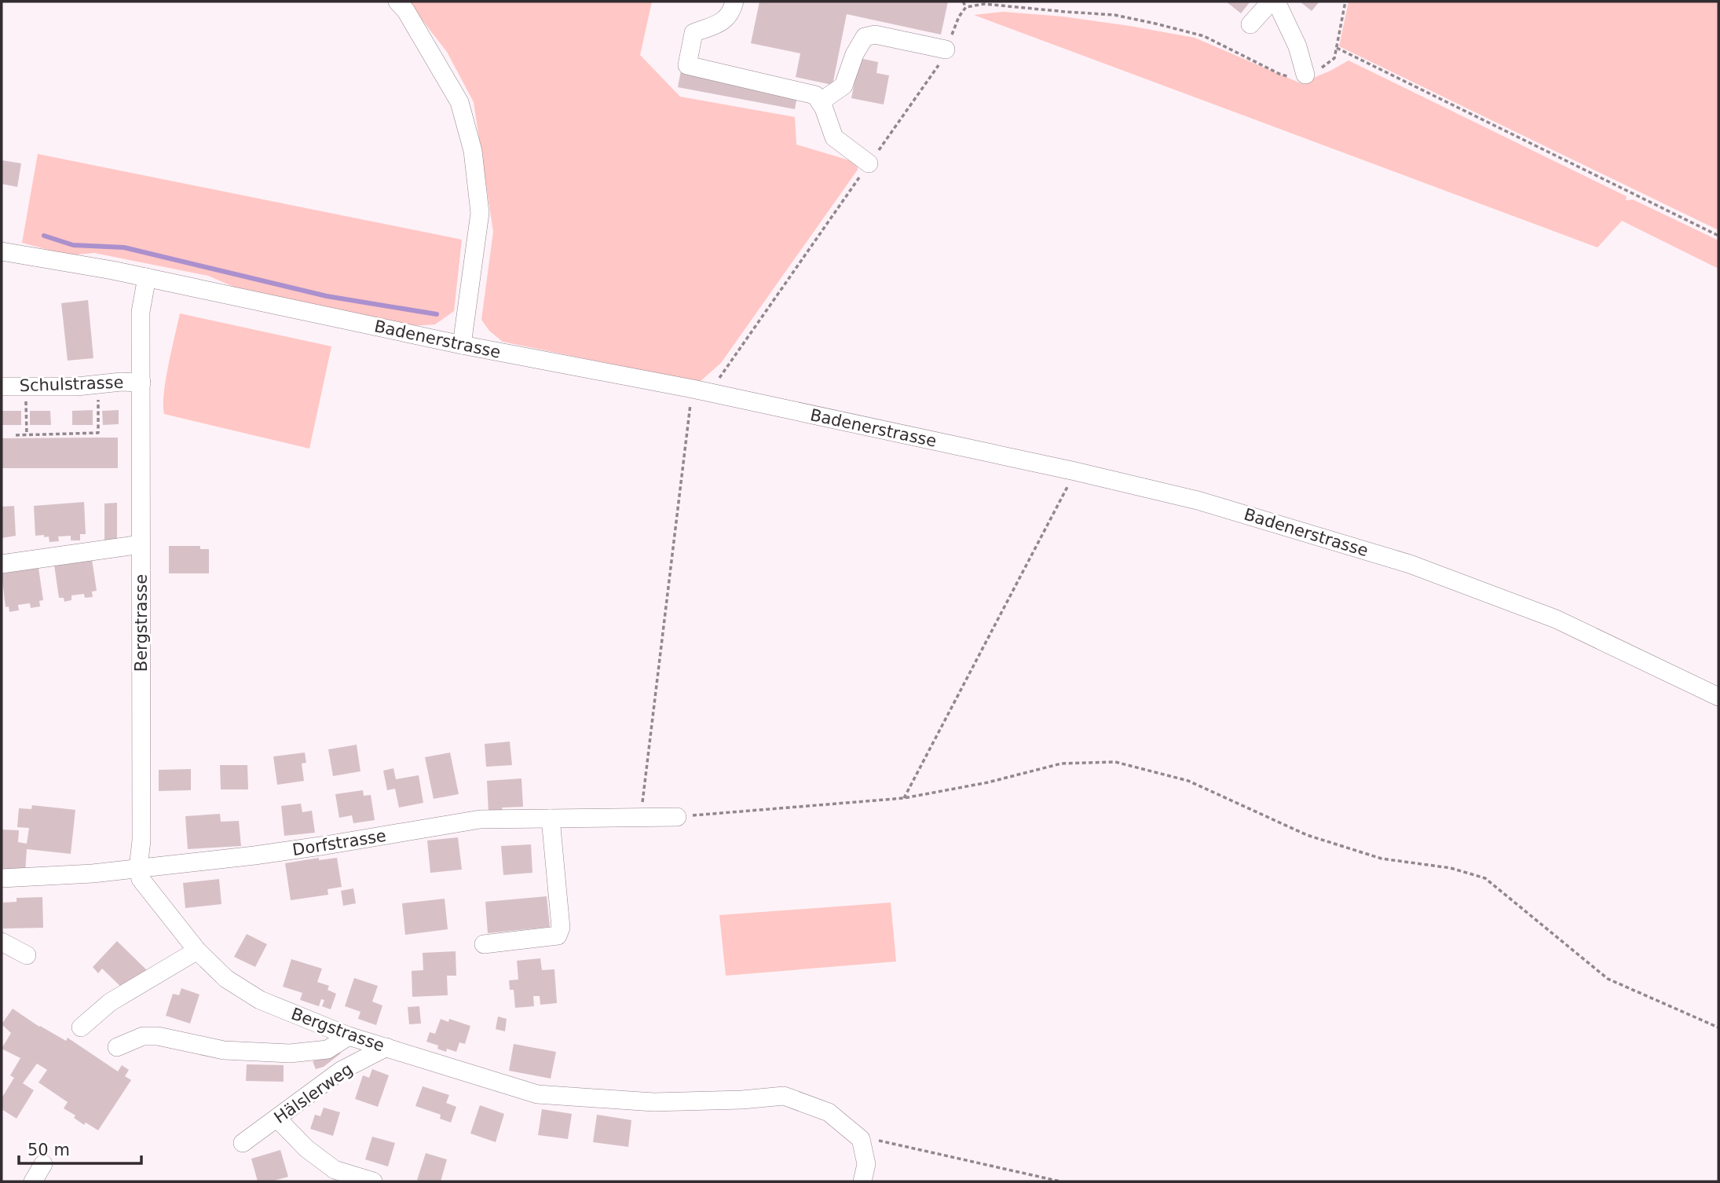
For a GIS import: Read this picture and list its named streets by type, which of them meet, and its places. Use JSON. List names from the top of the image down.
{
  "streets": {
    "street": [
      "Badenerstrasse",
      "Schulstrasse",
      "Bergstrasse",
      "Dorfstrasse",
      "Hälslerweg"
    ]
  },
  "crossings": [
    ["Badenerstrasse", "Bergstrasse"],
    ["Schulstrasse", "Bergstrasse"],
    ["Bergstrasse", "Dorfstrasse"],
    ["Bergstrasse", "Hälslerweg"]
  ],
  "scale_bar": "50 m"
}
